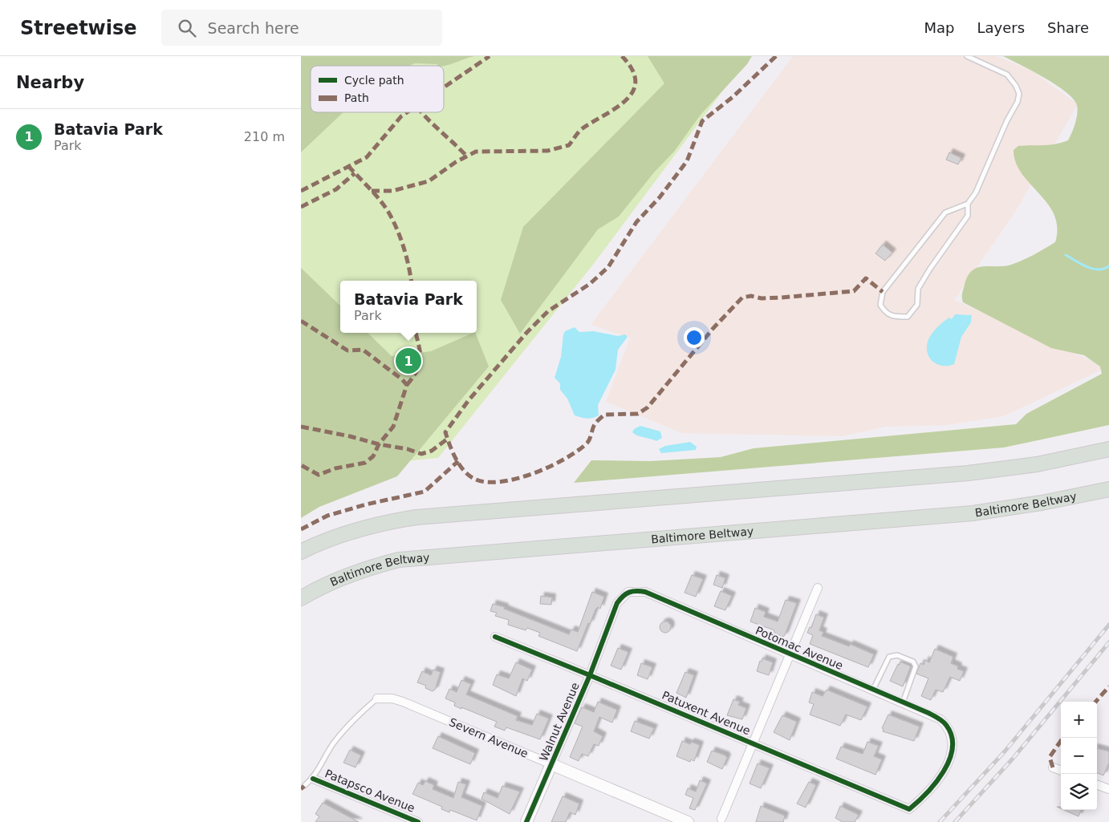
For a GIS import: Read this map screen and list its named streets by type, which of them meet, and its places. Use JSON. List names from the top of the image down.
{
  "streets": {
    "highway": ["Baltimore Beltway"],
    "street": [
      "Potomac Avenue",
      "Patuxent Avenue",
      "Walnut Avenue",
      "Severn Avenue",
      "Patapsco Avenue"
    ]
  },
  "crossings": [
    ["Potomac Avenue", "Patuxent Avenue"],
    ["Potomac Avenue", "Walnut Avenue"],
    ["Patuxent Avenue", "Walnut Avenue"],
    ["Walnut Avenue", "Severn Avenue"]
  ],
  "legend": ["Cycle path", "Path"],
  "page": {
    "header": "Streetwise",
    "search": "Search here",
    "nav": ["Map", "Layers", "Share"],
    "heading": "Nearby",
    "list": [
      {
        "mark": "1",
        "name": "Batavia Park",
        "note": "Park",
        "value": "210 m"
      }
    ],
    "popup": ["Batavia Park", "Park"],
    "pins": "1",
    "map_buttons": ["+", "−"]
  }
}
